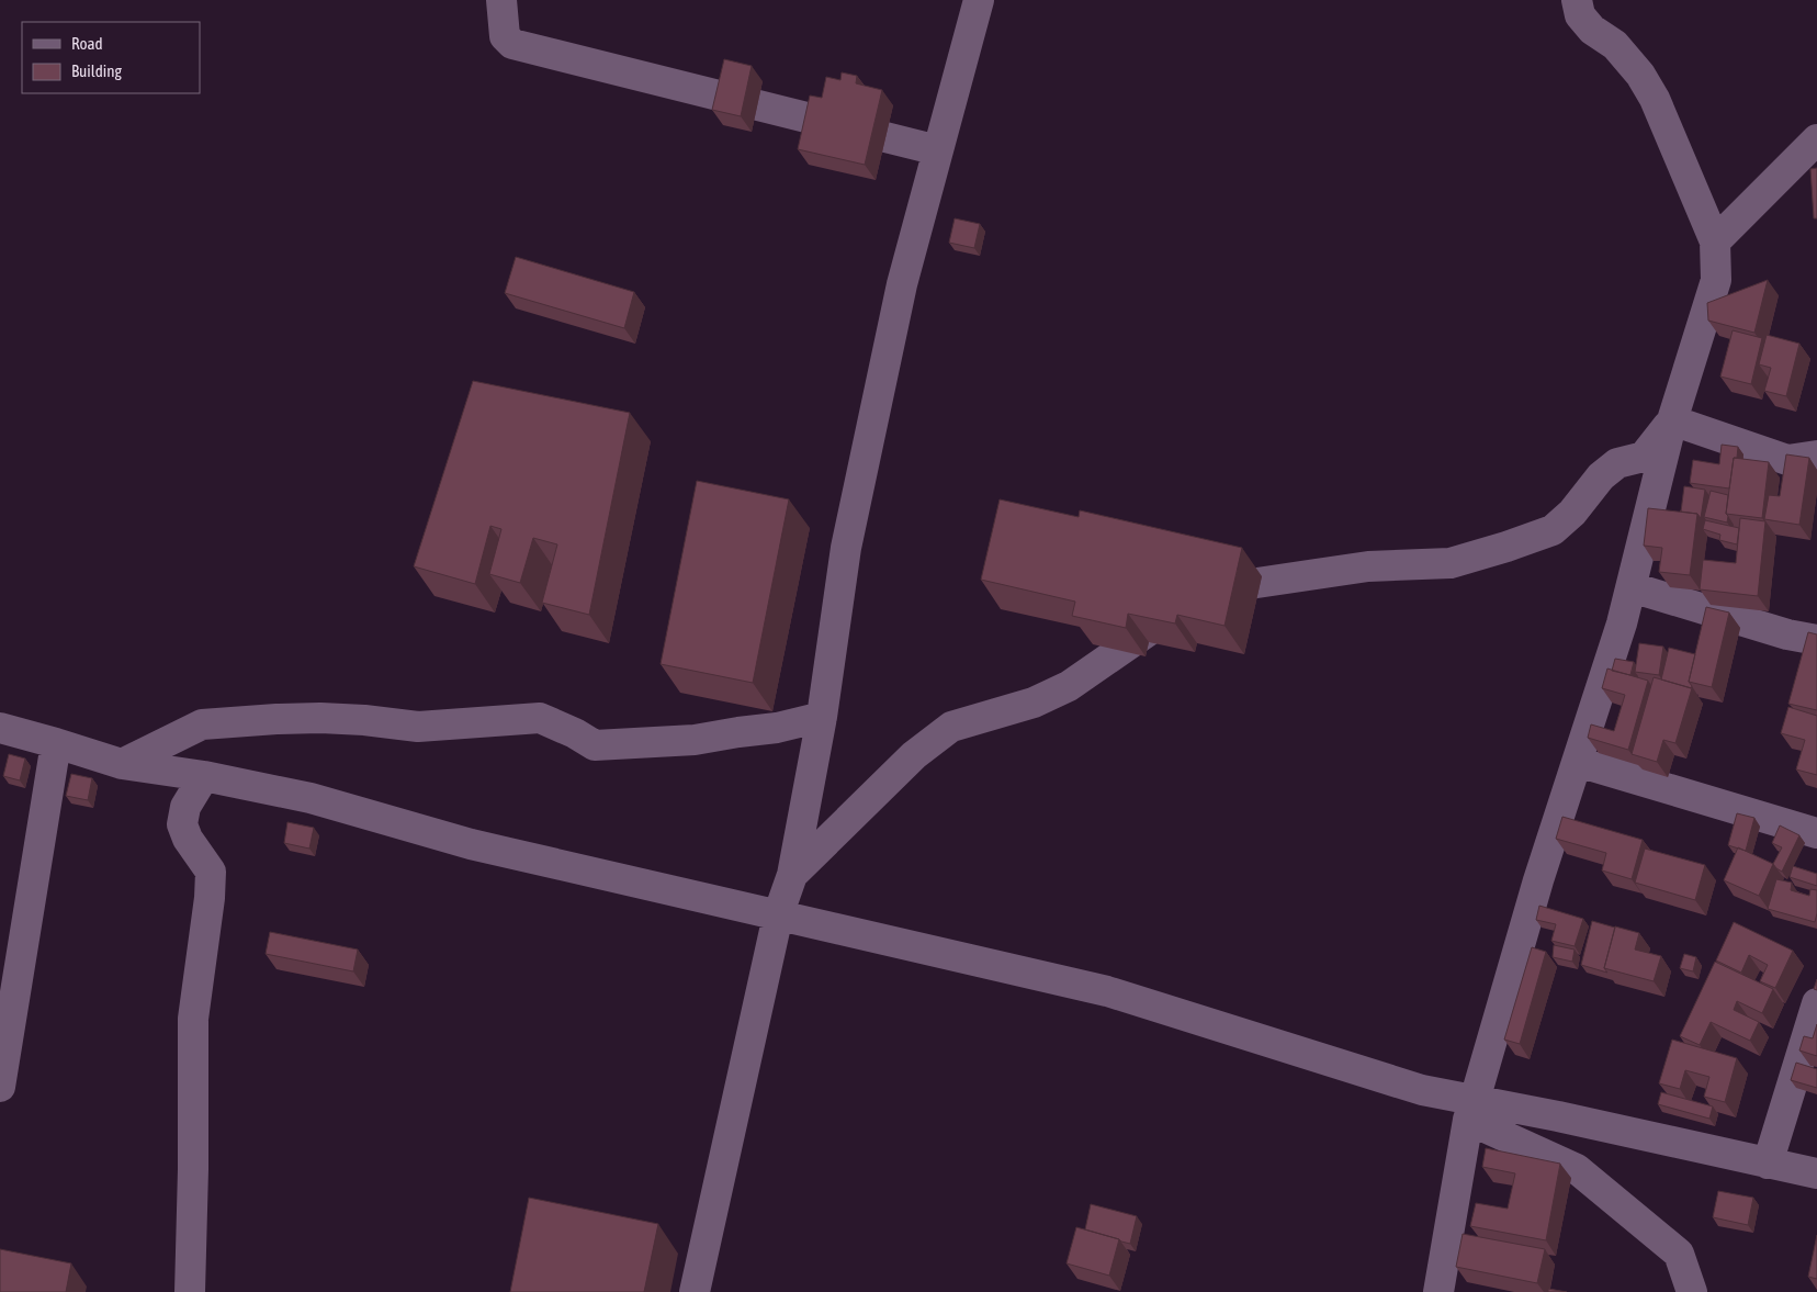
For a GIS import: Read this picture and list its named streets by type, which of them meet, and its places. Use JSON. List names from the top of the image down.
{
  "legend": ["Road", "Building"]
}
